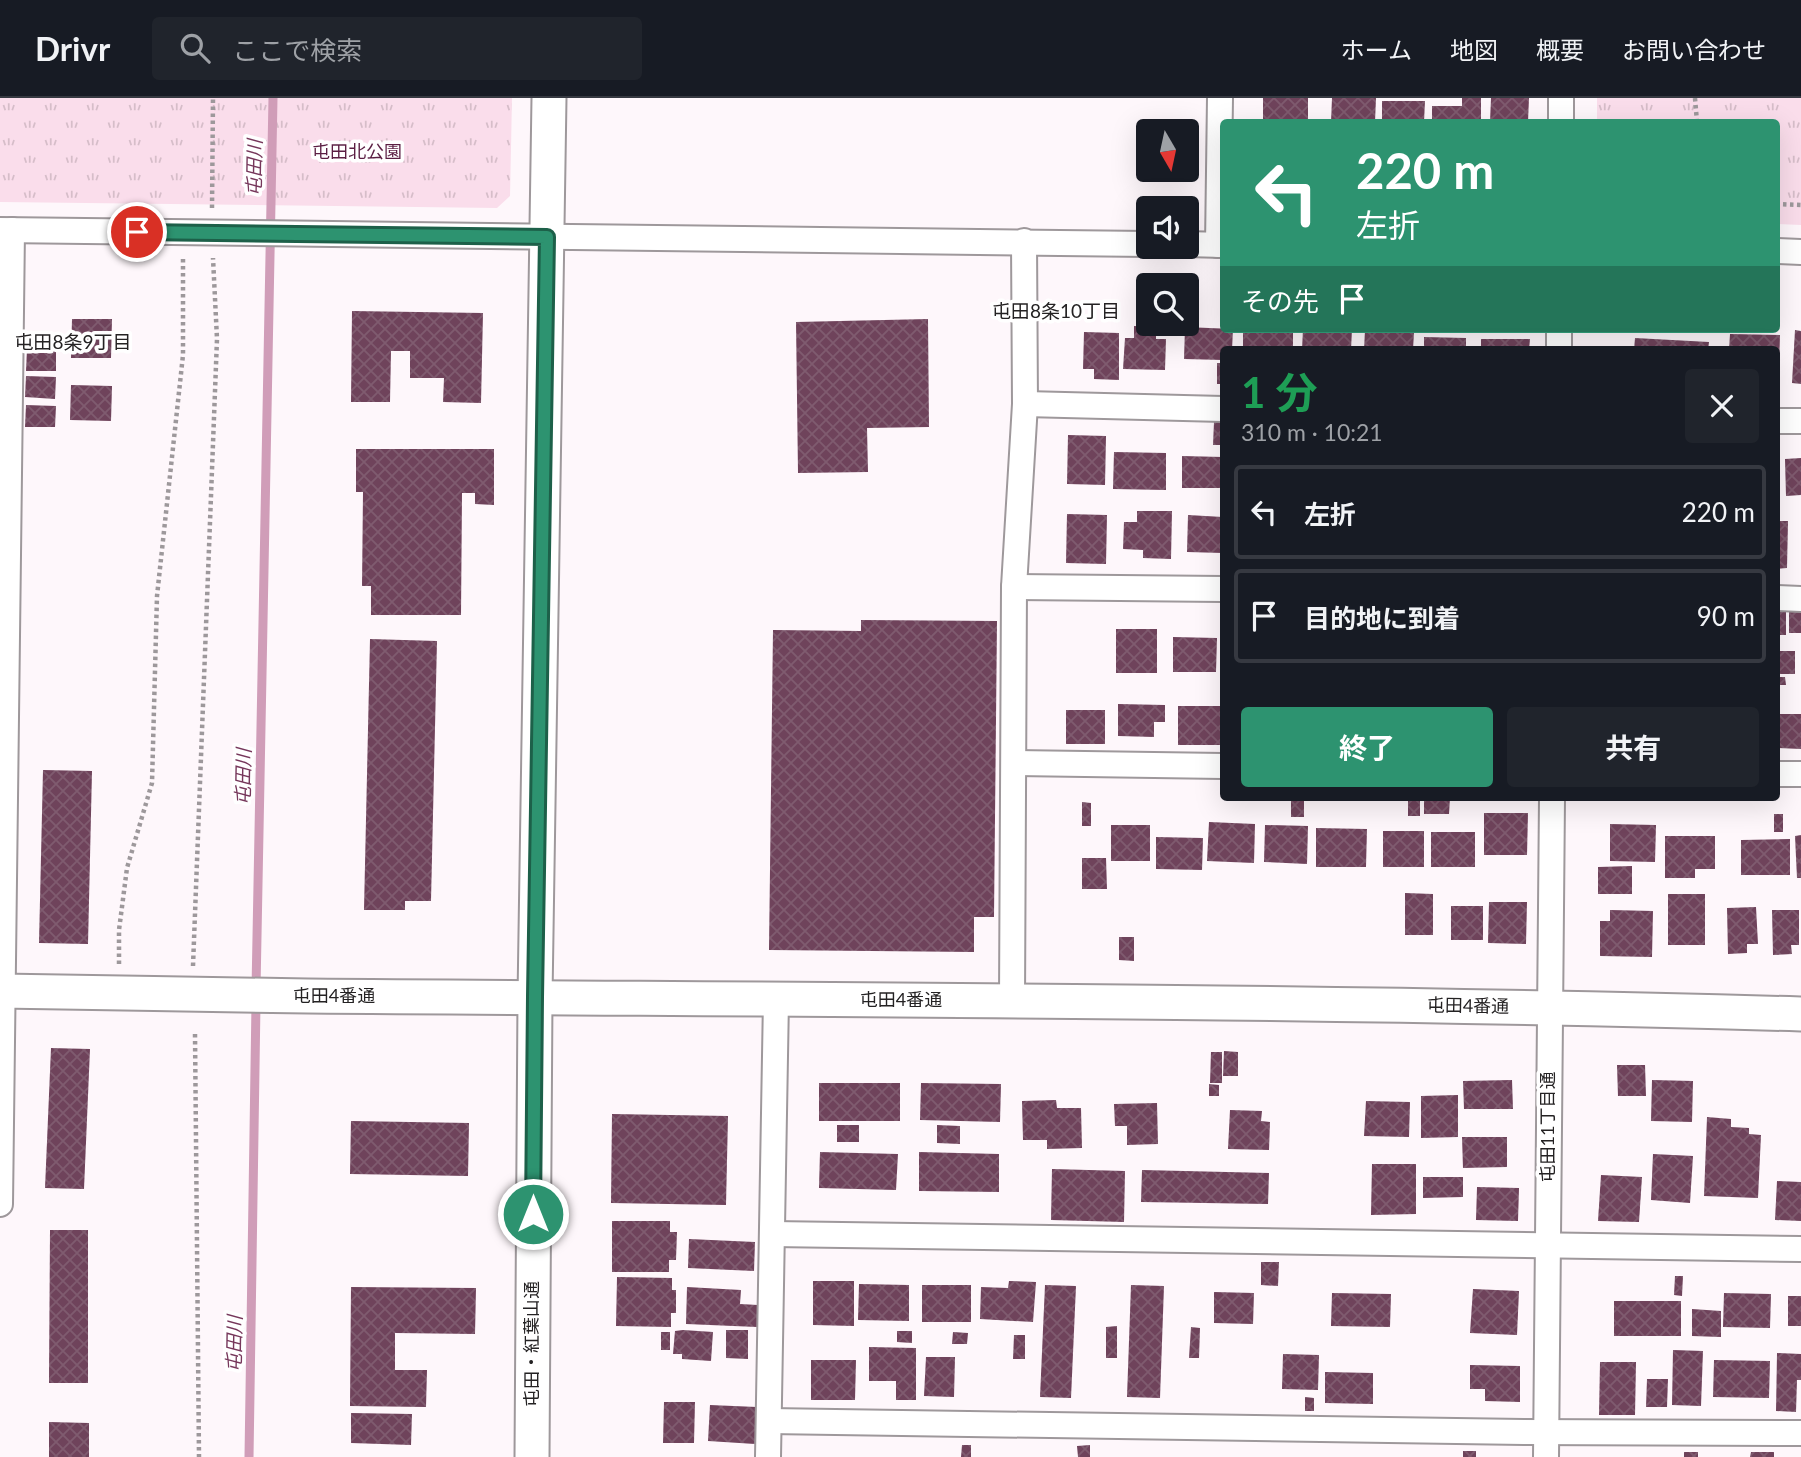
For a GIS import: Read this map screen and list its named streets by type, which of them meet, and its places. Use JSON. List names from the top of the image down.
{
  "streets": {
    "street": ["屯田4番通", "屯田11丁目通", "屯田・紅葉山通"]
  },
  "crossings": [
    ["屯田4番通", "屯田11丁目通"],
    ["屯田4番通", "屯田・紅葉山通"]
  ],
  "districts": ["屯田8条10丁目", "屯田8条9丁目"],
  "water": ["屯田川"],
  "parks": ["屯田北公園"],
  "north": "bottom",
  "page": {
    "header": "Drivr",
    "search": "ここで検索",
    "nav": [
      "ホーム",
      "地図",
      "概要",
      "お問い合わせ"
    ],
    "turn": ["220 m", "左折"],
    "then": "その先",
    "heading": ["1 分", "310 m · 10:21"],
    "list": [
      {
        "name": "左折",
        "value": "220 m"
      },
      {
        "name": "目的地に到着",
        "value": "90 m"
      }
    ],
    "buttons": ["終了", "共有"]
  }
}
